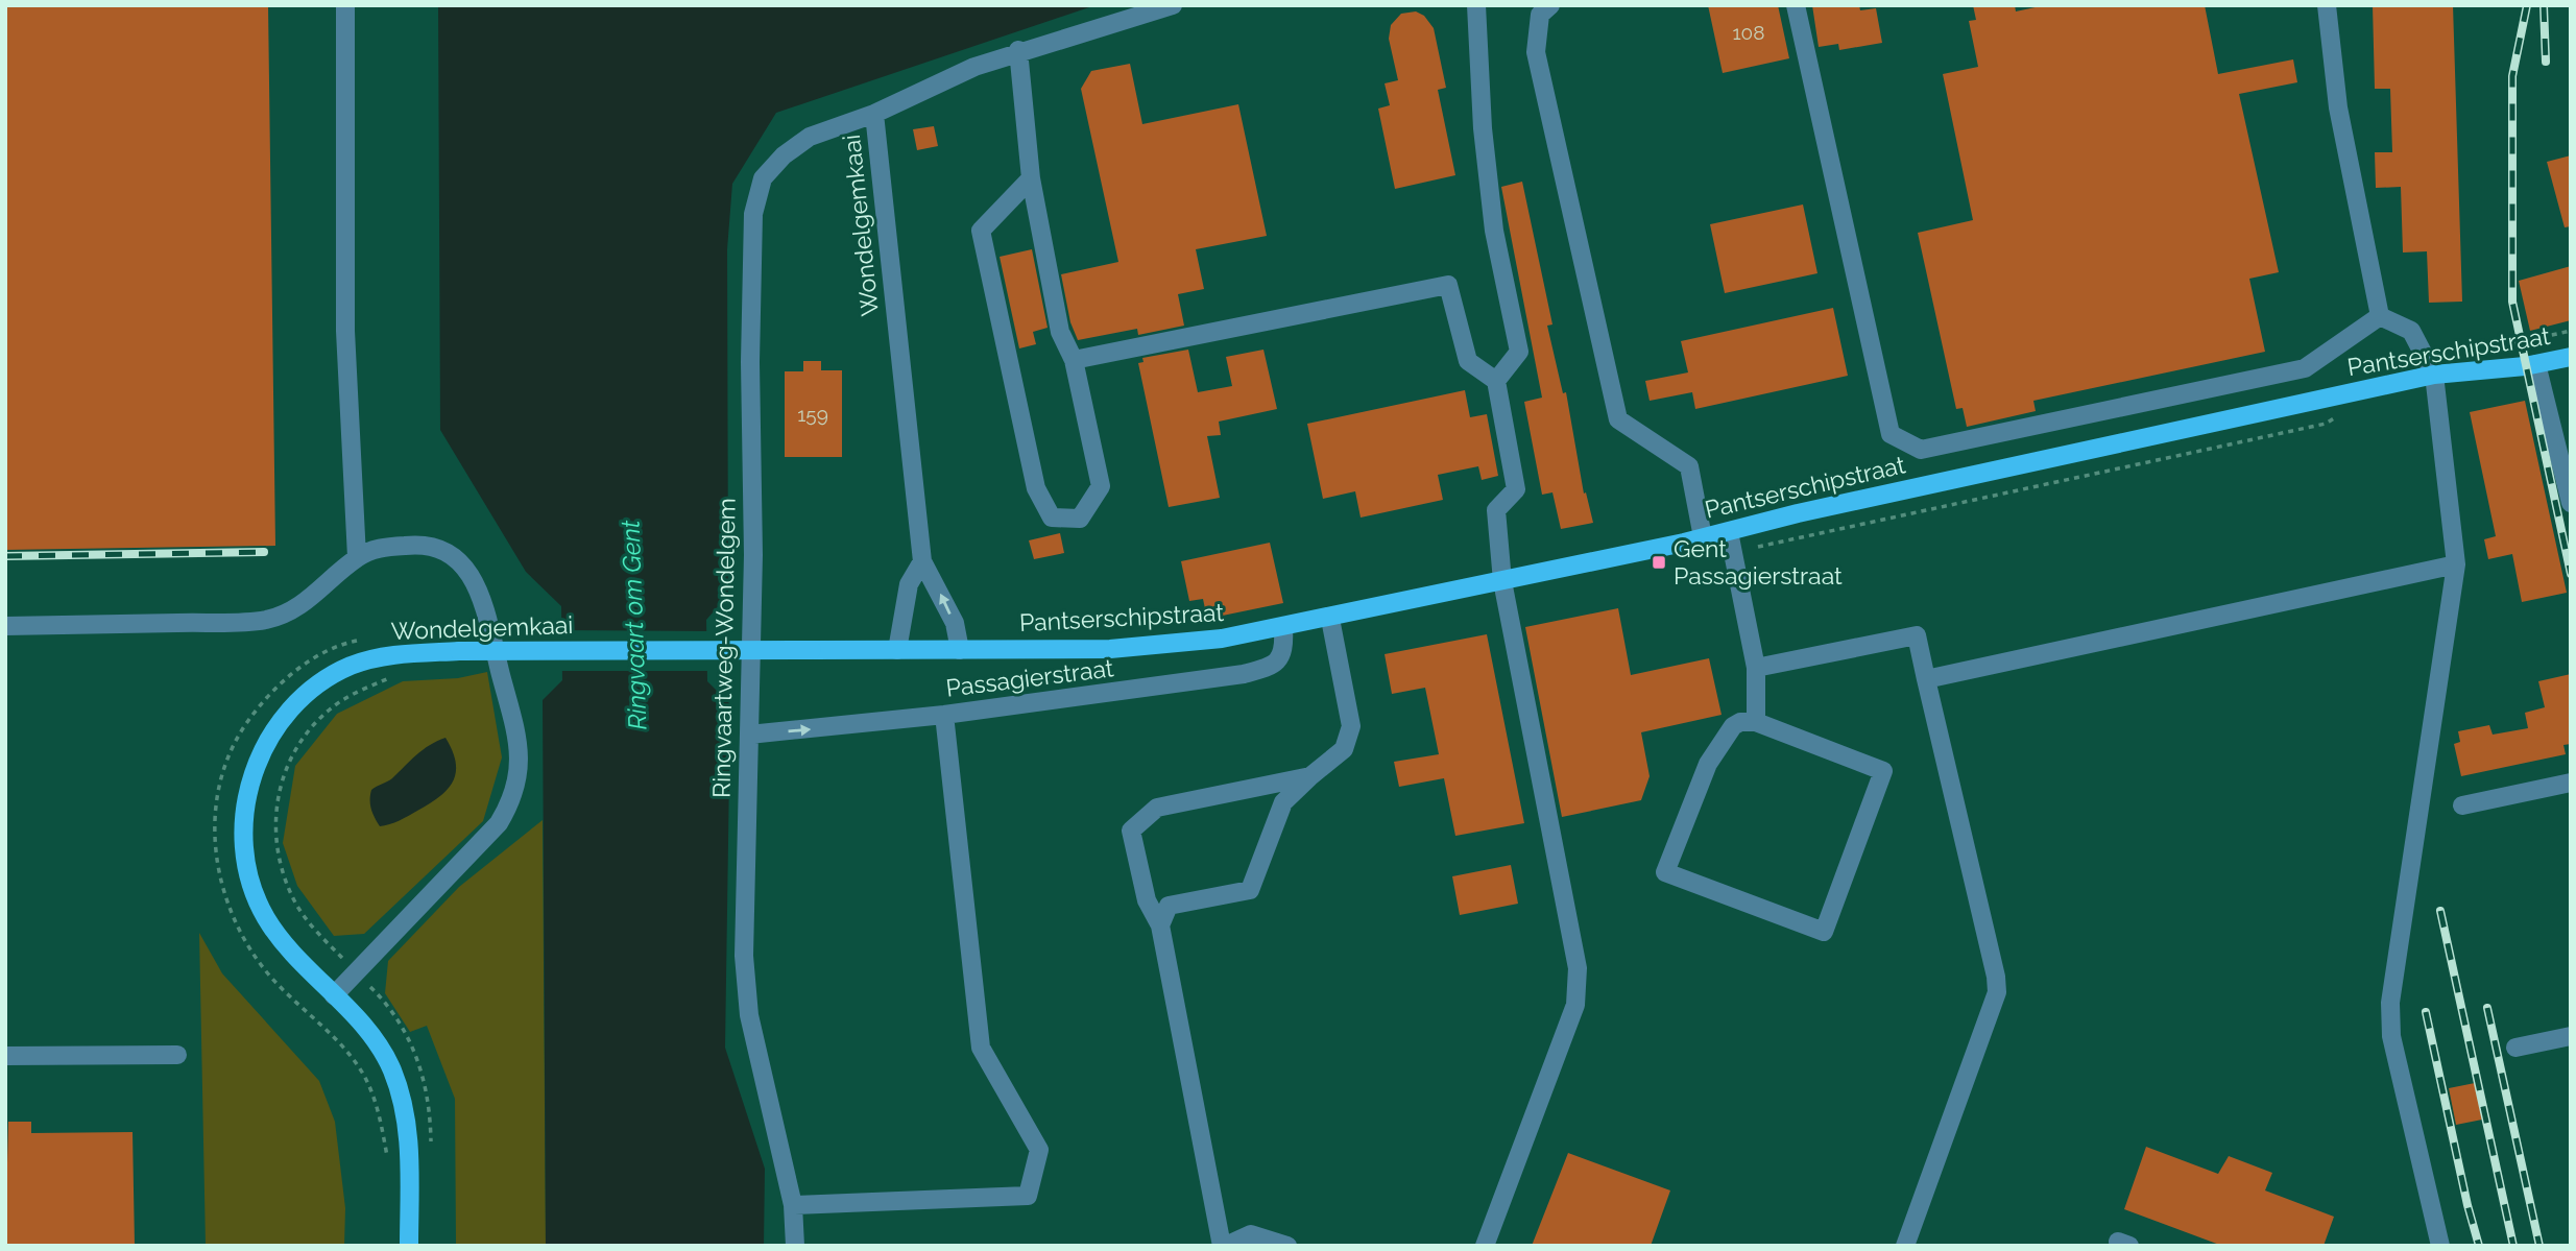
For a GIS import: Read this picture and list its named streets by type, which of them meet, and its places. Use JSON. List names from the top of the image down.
{
  "streets": {
    "main road": ["Wondelgemkaai", "Pantserschipstraat"],
    "street": ["Ringvaartweg-Wondelgem", "Passagierstraat"]
  },
  "crossings": [
    ["Wondelgemkaai", "Pantserschipstraat"],
    ["Wondelgemkaai", "Ringvaartweg-Wondelgem"],
    ["Pantserschipstraat", "Passagierstraat"],
    ["Ringvaartweg-Wondelgem", "Passagierstraat"]
  ],
  "water": ["Ringvaart om Gent"],
  "places": {
    "transit": ["Gent Passagierstraat"]
  },
  "house_numbers": ["108", "159"]
}
